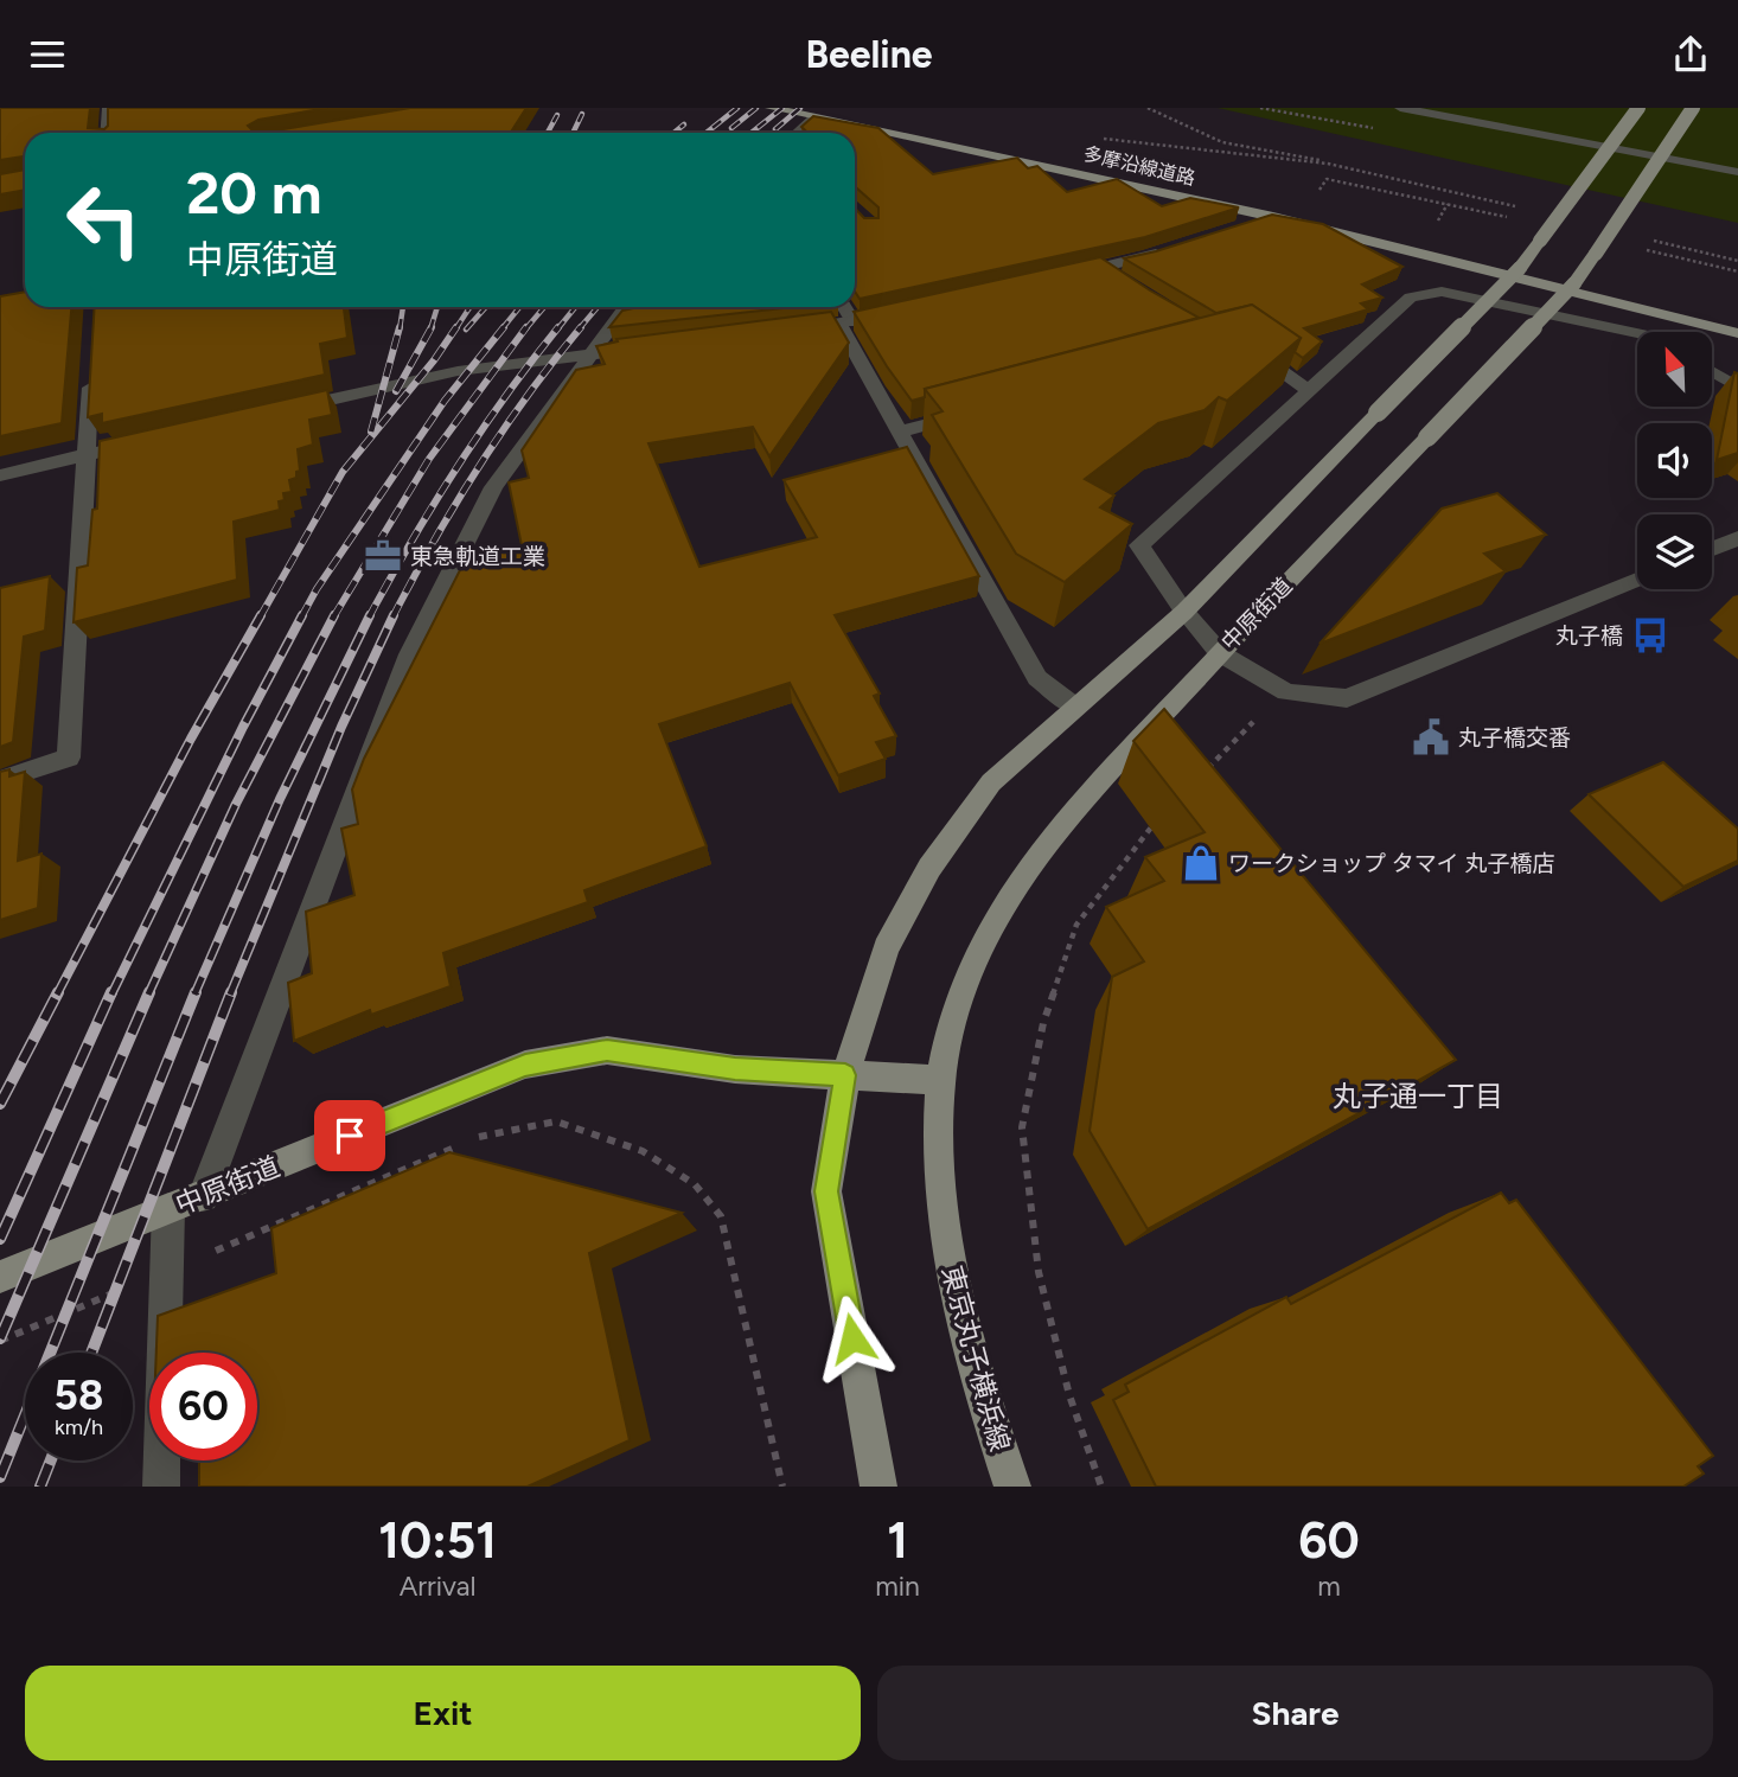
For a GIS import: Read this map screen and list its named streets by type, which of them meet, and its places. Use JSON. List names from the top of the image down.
{
  "streets": {
    "main road": ["多摩沿線道路", "中原街道", "東京丸子横浜線"]
  },
  "crossings": [
    ["中原街道", "東京丸子横浜線"]
  ],
  "districts": ["丸子通一丁目"],
  "places": {
    "office": ["東急軌道工業"],
    "bus stop": ["丸子橋"],
    "public building": ["丸子橋交番"],
    "shop": ["ワークショップ タマイ 丸子橋店"]
  },
  "north": "top left",
  "page": {
    "header": "Beeline",
    "turn": ["20 m", "中原街道"],
    "speed": "58 km/h",
    "limit": "60",
    "eta": [
      "10:51",
      "Arrival",
      "1",
      "min",
      "60",
      "m"
    ],
    "buttons": ["Exit", "Share"]
  }
}
